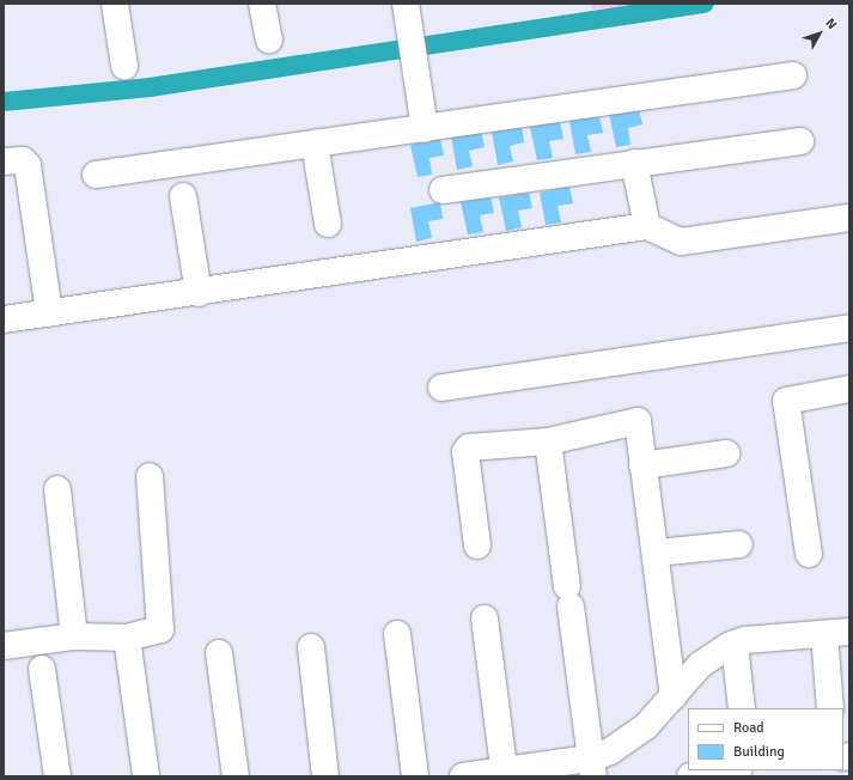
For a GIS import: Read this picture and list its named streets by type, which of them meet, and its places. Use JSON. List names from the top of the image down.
{
  "legend": ["Road", "Building"],
  "north": "top right"
}
